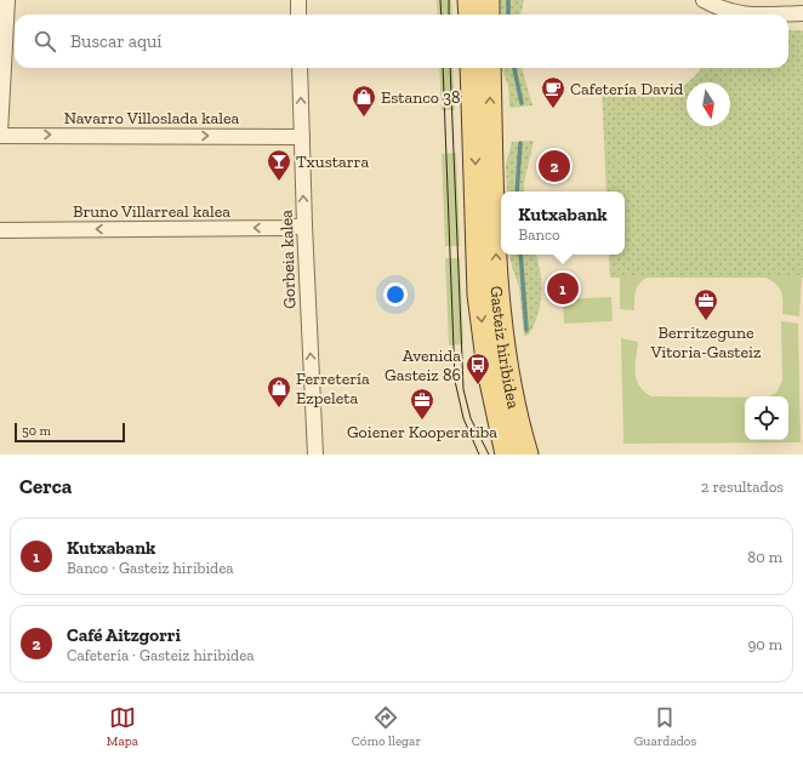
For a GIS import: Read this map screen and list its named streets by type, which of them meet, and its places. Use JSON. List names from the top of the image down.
{
  "streets": {
    "main road": ["Gasteiz hiribidea"],
    "street": ["Navarro Villoslada kalea", "Bruno Villarreal kalea", "Gorbeia kalea"]
  },
  "crossings": [
    ["Navarro Villoslada kalea", "Gorbeia kalea"],
    ["Bruno Villarreal kalea", "Gorbeia kalea"]
  ],
  "one_way": ["Navarro Villoslada kalea", "Bruno Villarreal kalea", "Gorbeia kalea"],
  "places": {
    "cafe": ["Cafetería David"],
    "shop": ["Estanco 38", "Ferretería Ezpeleta"],
    "bar": ["Txustarra"],
    "office": ["Berritzegune Vitoria-Gasteiz", "Goiener Kooperatiba"],
    "bus stop": ["Avenida Gasteiz 86"]
  },
  "scale_bar": "50 m",
  "north": "bottom",
  "page": {
    "search": "Buscar aquí",
    "pins": ["2", "1"],
    "popup": ["Kutxabank", "Banco"],
    "scale": "50 m",
    "heading": ["Cerca", "2 resultados"],
    "list": [
      {
        "mark": "1",
        "name": "Kutxabank",
        "note": "Banco · Gasteiz hiribidea",
        "value": "80 m"
      },
      {
        "mark": "2",
        "name": "Café Aitzgorri",
        "note": "Cafetería · Gasteiz hiribidea",
        "value": "90 m"
      }
    ],
    "nav": ["Mapa", "Cómo llegar", "Guardados"]
  }
}
